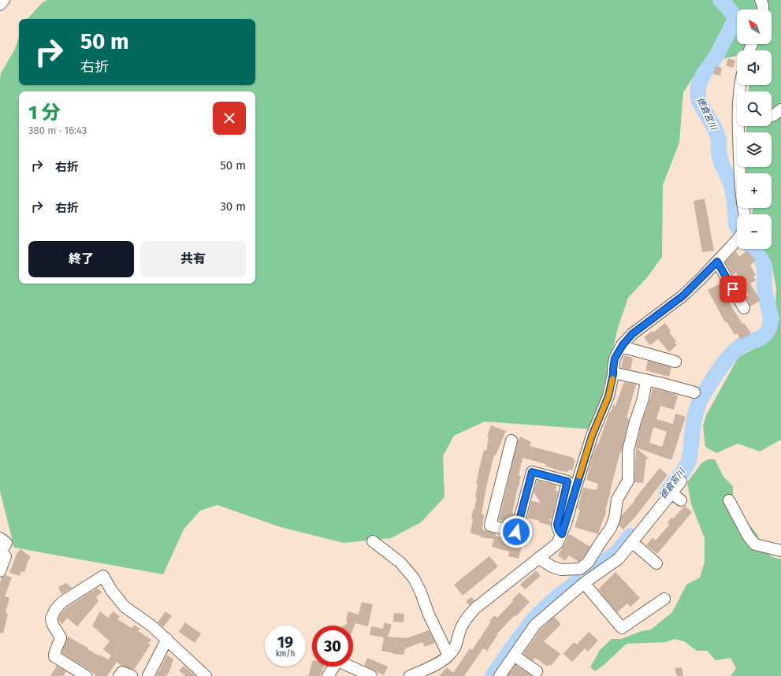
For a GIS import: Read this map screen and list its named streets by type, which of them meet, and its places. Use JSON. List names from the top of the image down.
{
  "water": ["徳倉宮川"],
  "north": "top left",
  "page": {
    "map_buttons": ["+", "−"],
    "turn": ["50 m", "右折"],
    "heading": ["1 分", "380 m · 16:43"],
    "list": [
      {
        "name": "右折",
        "value": "50 m"
      },
      {
        "name": "右折",
        "value": "30 m"
      }
    ],
    "buttons": ["終了", "共有"],
    "speed": "19 km/h",
    "limit": "30"
  }
}
